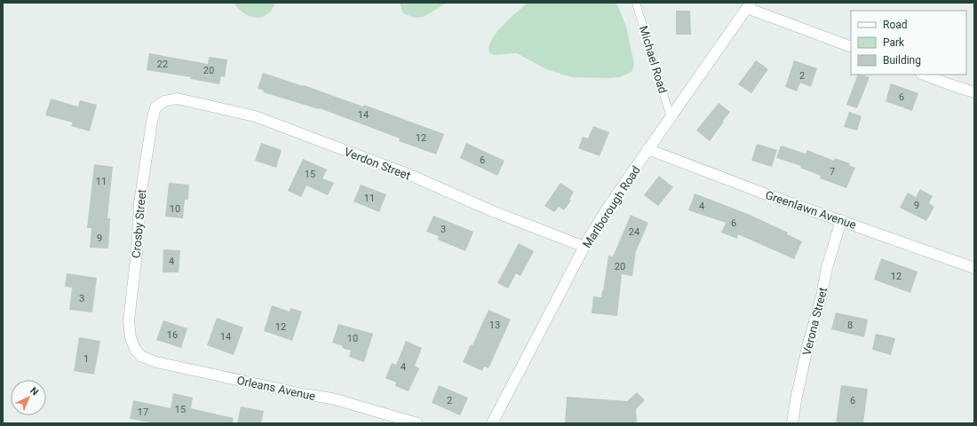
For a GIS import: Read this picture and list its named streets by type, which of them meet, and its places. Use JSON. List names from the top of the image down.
{
  "streets": {
    "street": [
      "Verdon Street",
      "Marlborough Road",
      "Greenlawn Avenue",
      "Crosby Street",
      "Verona Street",
      "Orleans Avenue"
    ],
    "lane": ["Michael Road"]
  },
  "crossings": [
    ["Michael Road", "Marlborough Road"],
    ["Verdon Street", "Marlborough Road"],
    ["Verdon Street", "Crosby Street"],
    ["Marlborough Road", "Greenlawn Avenue"],
    ["Greenlawn Avenue", "Verona Street"],
    ["Crosby Street", "Orleans Avenue"]
  ],
  "house_numbers": [
    "22",
    "20",
    "2",
    "6",
    "14",
    "12",
    "6",
    "7",
    "15",
    "11",
    "11",
    "9",
    "4",
    "10",
    "6",
    "3",
    "24",
    "9",
    "4",
    "20",
    "12",
    "3",
    "13",
    "8",
    "12",
    "16",
    "14",
    "10",
    "1",
    "4",
    "2",
    "6",
    "15",
    "17"
  ],
  "legend": ["Road", "Park", "Building"],
  "north": "top right"
}
